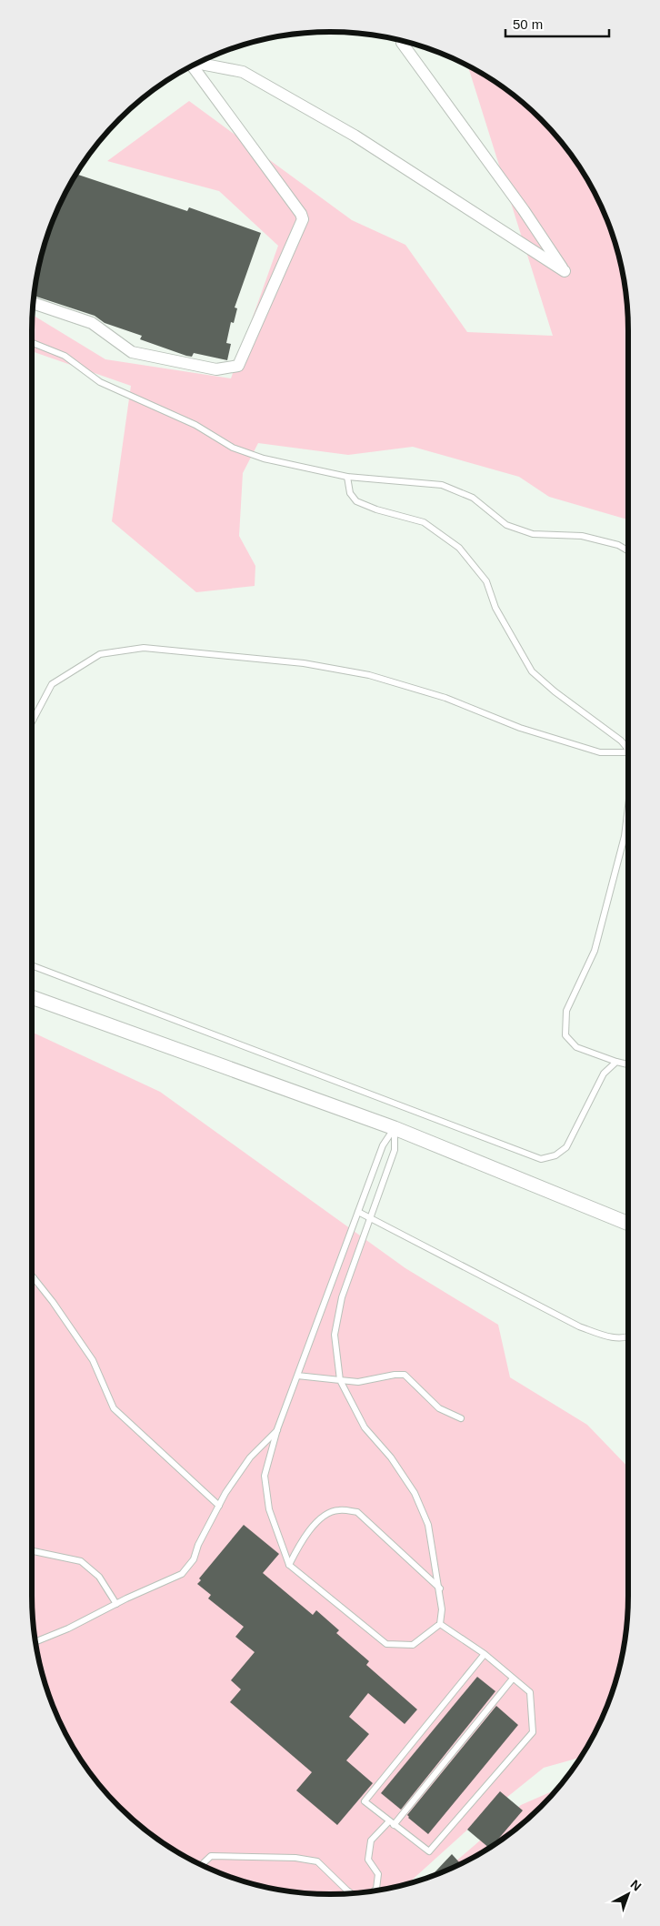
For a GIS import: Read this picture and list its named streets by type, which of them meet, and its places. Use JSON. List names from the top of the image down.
{
  "scale_bar": "50 m",
  "north": "top right"
}
